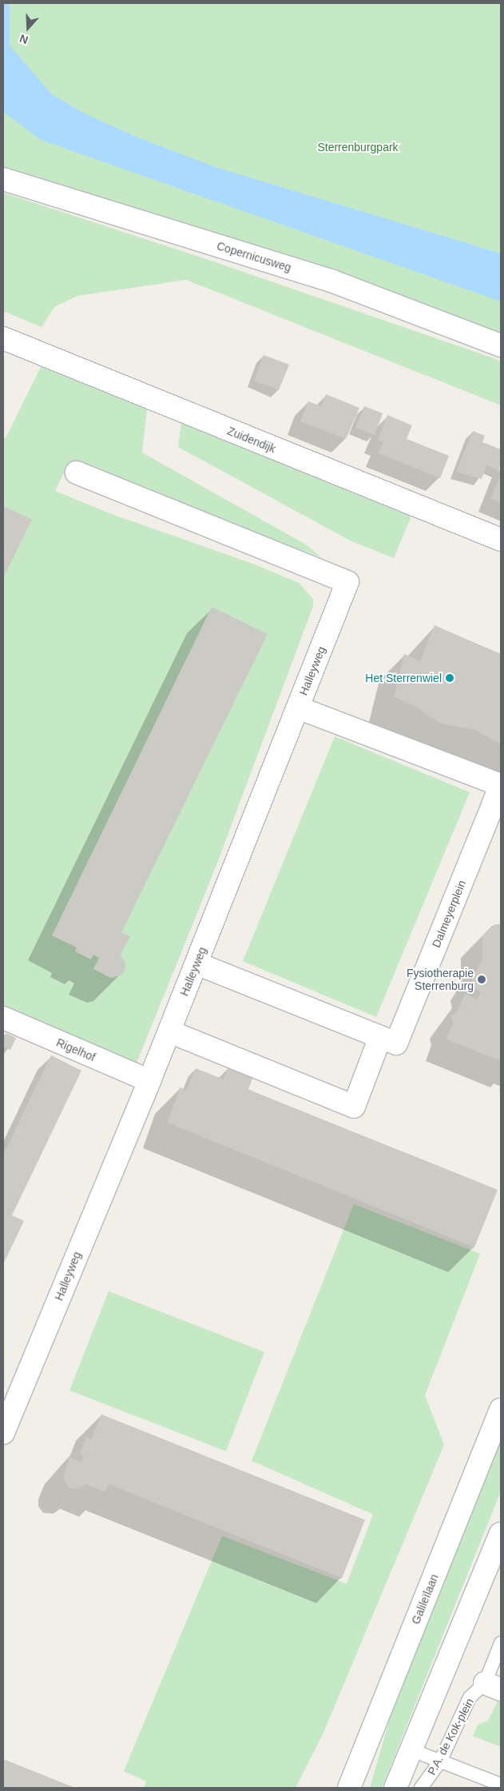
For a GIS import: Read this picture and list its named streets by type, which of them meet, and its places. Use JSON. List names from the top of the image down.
{
  "streets": {
    "street": [
      "Copernicusweg",
      "Zuidendijk",
      "Halleyweg",
      "Dalmeyerplein",
      "Rigelhof",
      "Galileïlaan"
    ],
    "lane": ["P.A. de Kok-plein"]
  },
  "crossings": [
    ["Halleyweg", "Dalmeyerplein"],
    ["Halleyweg", "Rigelhof"]
  ],
  "parks": ["Sterrenburgpark"],
  "places": ["Het Sterrenwiel", "Fysiotherapie Sterrenburg"],
  "north": "bottom"
}
